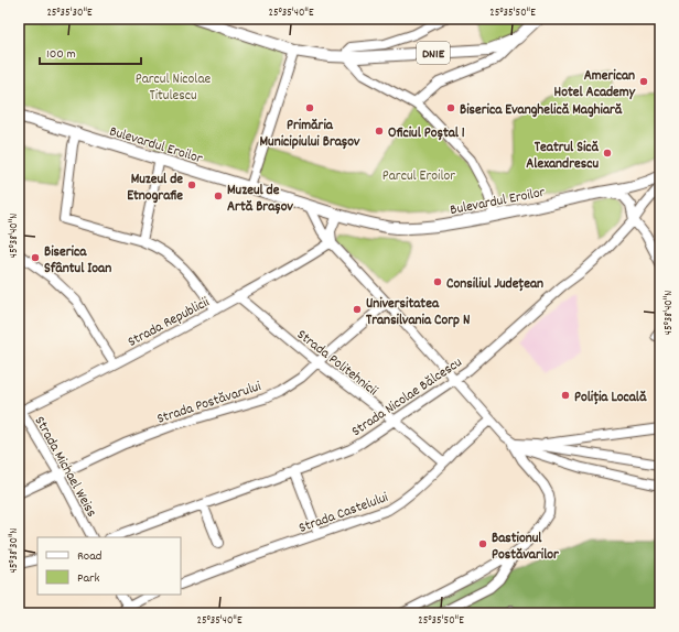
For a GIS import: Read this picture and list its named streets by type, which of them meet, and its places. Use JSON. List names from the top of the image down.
{
  "streets": {
    "main road": ["DN1E", "Bulevardul Eroilor"],
    "street": [
      "Strada Republicii",
      "Strada Politehnicii",
      "Strada Nicolae Bălcescu",
      "Strada Postăvarului",
      "Strada Michael Weiss",
      "Strada Castelului"
    ]
  },
  "crossings": [
    ["Strada Republicii", "Strada Politehnicii"],
    ["Strada Republicii", "Strada Michael Weiss"],
    ["Strada Politehnicii", "Strada Nicolae Bălcescu"],
    ["Strada Politehnicii", "Strada Postăvarului"],
    ["Strada Politehnicii", "Strada Castelului"],
    ["Strada Postăvarului", "Strada Michael Weiss"]
  ],
  "parks": ["Parcul Nicolae Titulescu", "Parcul Eroilor"],
  "places": [
    "American Hotel Academy",
    "Primăria Municipiului Brașov",
    "Biserica Evanghelică Maghiară",
    "Oficiul Poștal 1",
    "Teatrul Sică Alexandrescu",
    "Muzeul de Etnografie",
    "Muzeul de Artă Brașov",
    "Biserica Sfântul Ioan",
    "Consiliul Județean",
    "Universitatea Transilvania Corp N",
    "Poliția Locală",
    "Bastionul Postăvarilor"
  ],
  "legend": ["Road", "Park"],
  "scale_bar": "100 m",
  "coordinates": [
    "25°35'30\"E",
    "25°35'40\"E",
    "25°35'50\"E",
    "45°38'40\"N",
    "45°38'30\"N"
  ]
}
